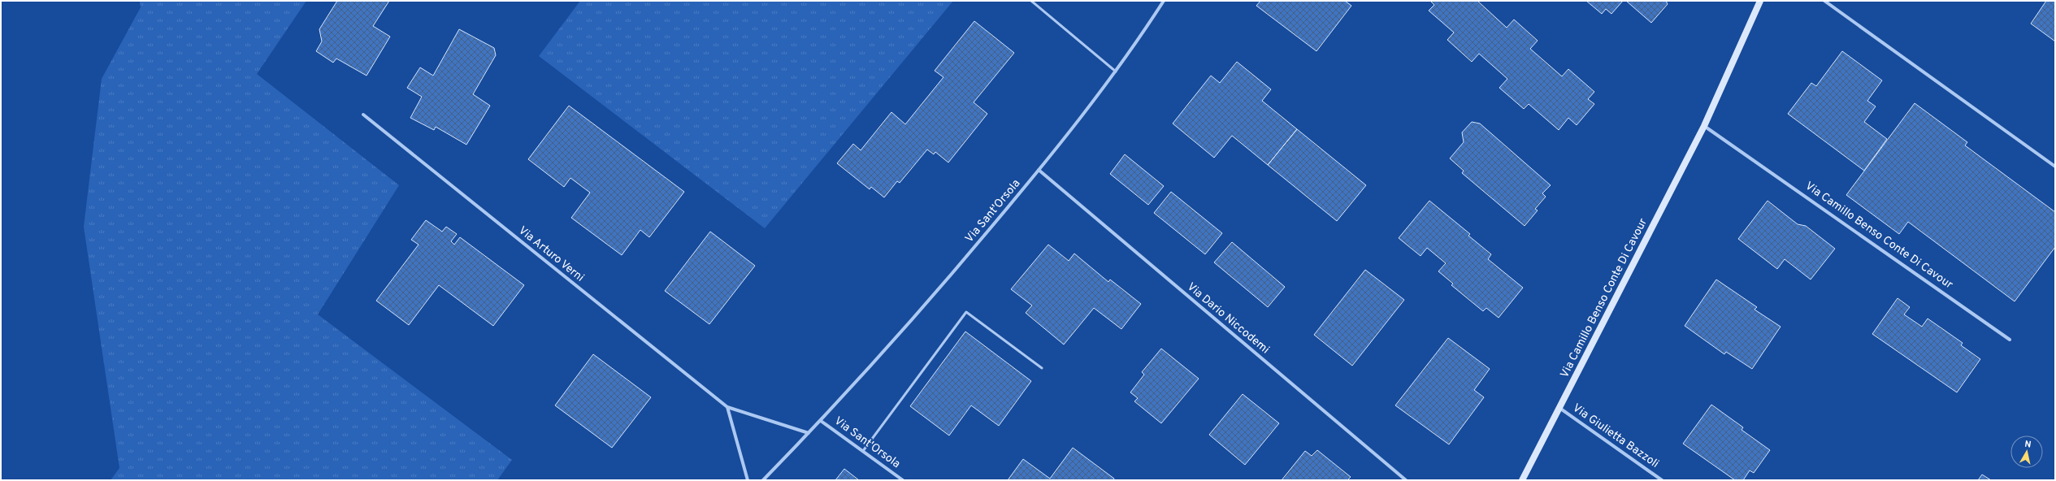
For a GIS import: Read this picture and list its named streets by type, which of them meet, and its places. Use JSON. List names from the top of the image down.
{
  "streets": {
    "street": [
      "Via Sant'Orsola",
      "Via Camillo Benso Conte Di Cavour",
      "Via Arturo Verni",
      "Via Dario Niccodemi",
      "Via Giulietta Bazzoli"
    ]
  },
  "crossings": [
    ["Via Sant'Orsola", "Via Arturo Verni"],
    ["Via Sant'Orsola", "Via Dario Niccodemi"],
    ["Via Camillo Benso Conte Di Cavour", "Via Giulietta Bazzoli"]
  ],
  "north": "top"
}
